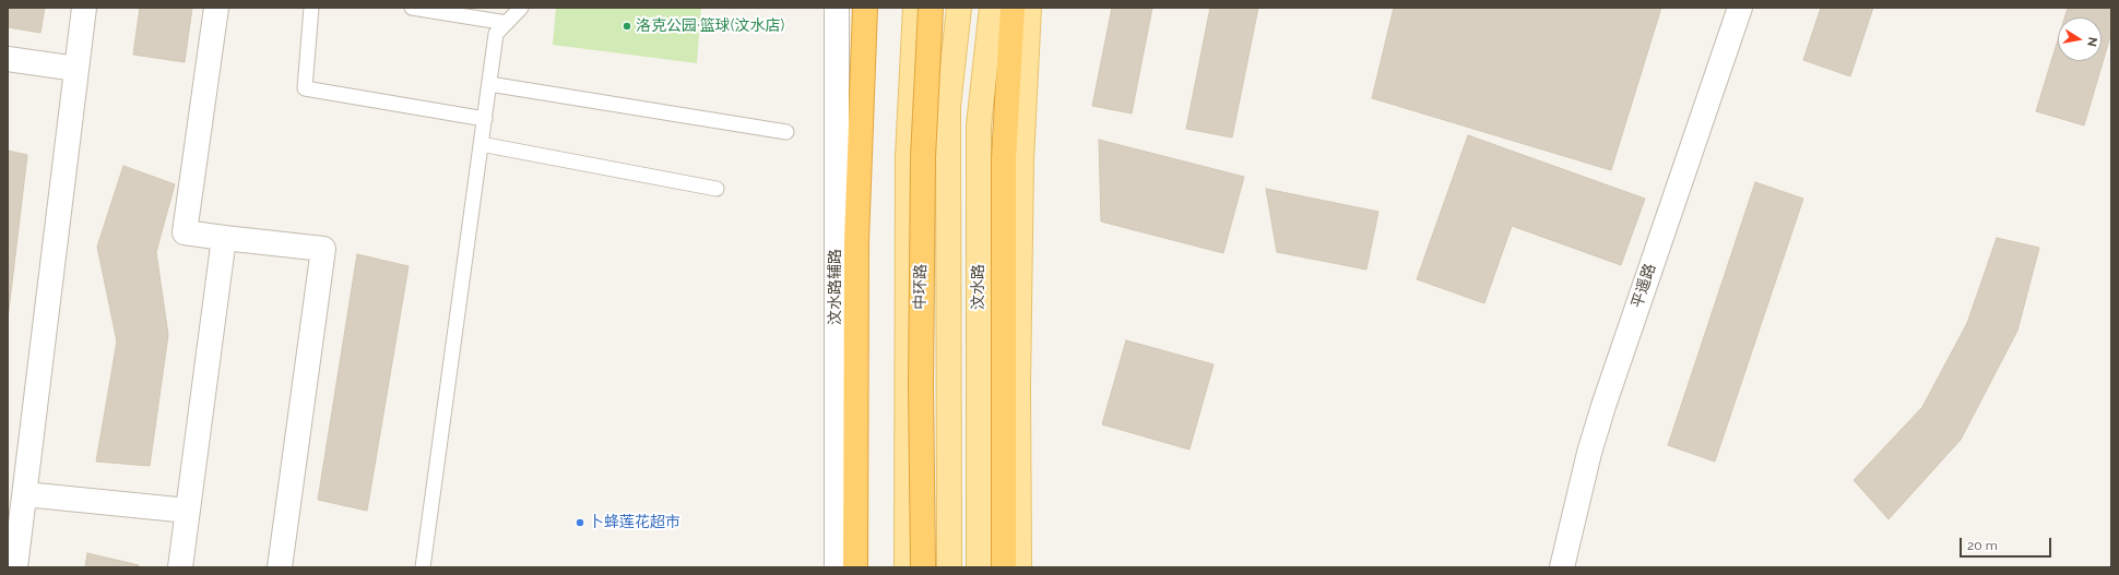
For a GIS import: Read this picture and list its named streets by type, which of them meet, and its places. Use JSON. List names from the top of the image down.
{
  "streets": {
    "highway": ["中环路"],
    "main road": ["汶水路"],
    "street": ["平遥路", "汶水路辅路"]
  },
  "places": ["洛克公园·篮球(汶水店)", "卜蜂莲花超市"],
  "scale_bar": "20 m",
  "north": "right"
}
